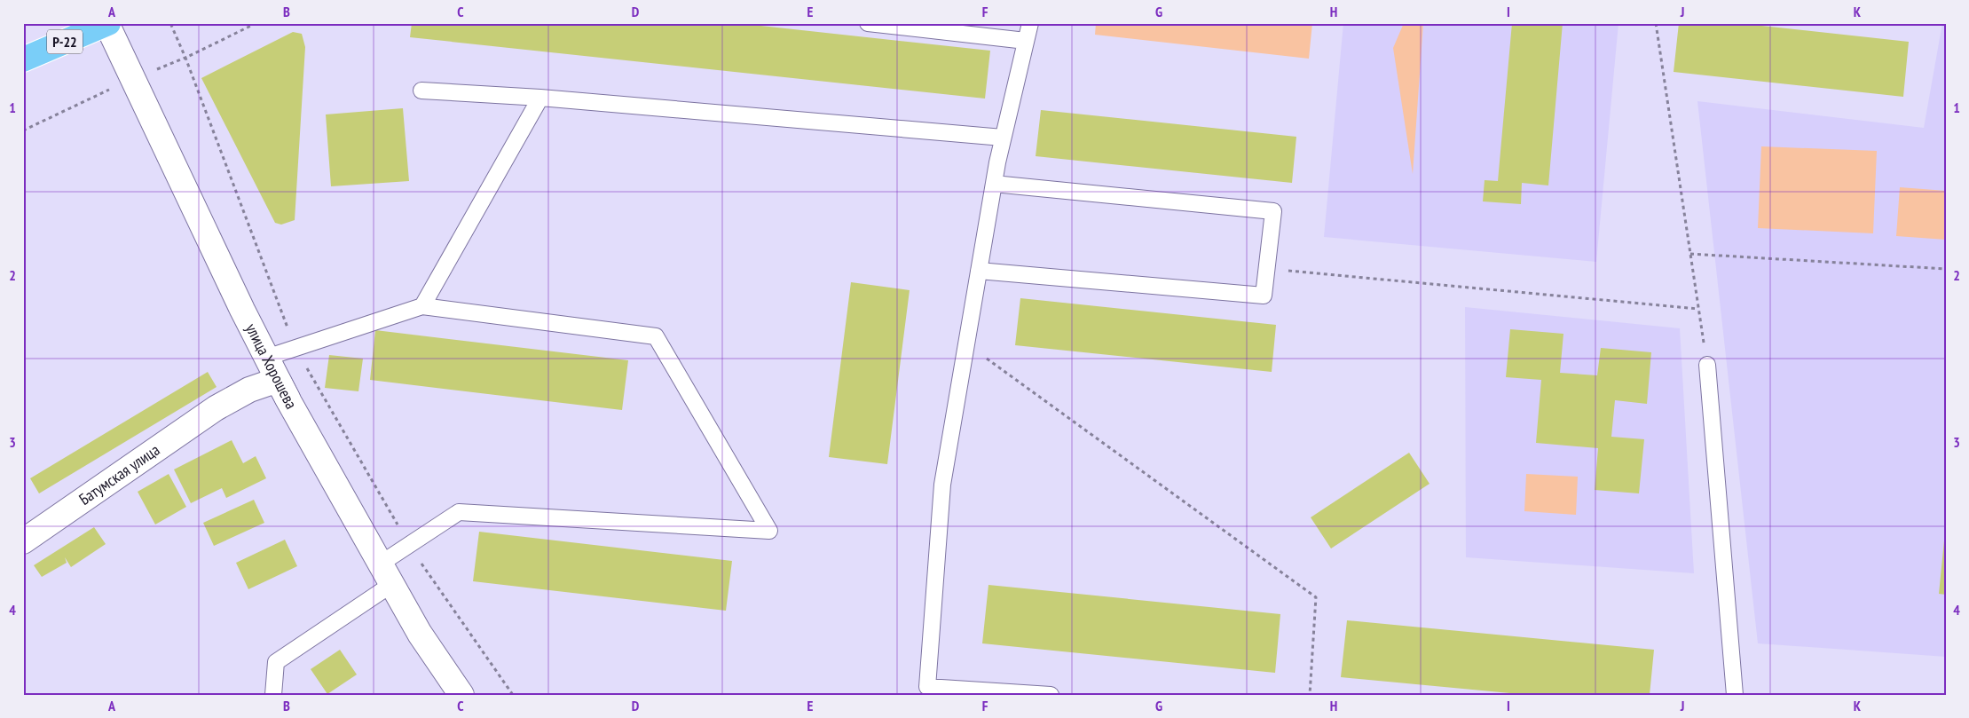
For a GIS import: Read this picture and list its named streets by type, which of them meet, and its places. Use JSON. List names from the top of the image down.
{
  "streets": {
    "highway": ["Р-22"],
    "main road": ["улица Хорошева", "Батумская улица"]
  },
  "crossings": [
    ["Р-22", "улица Хорошева"],
    ["улица Хорошева", "Батумская улица"]
  ],
  "grid": {
    "columns": [
      "A",
      "B",
      "C",
      "D",
      "E",
      "F",
      "G",
      "H",
      "I",
      "J",
      "K"
    ],
    "rows": [
      "1",
      "2",
      "3",
      "4"
    ]
  }
}
